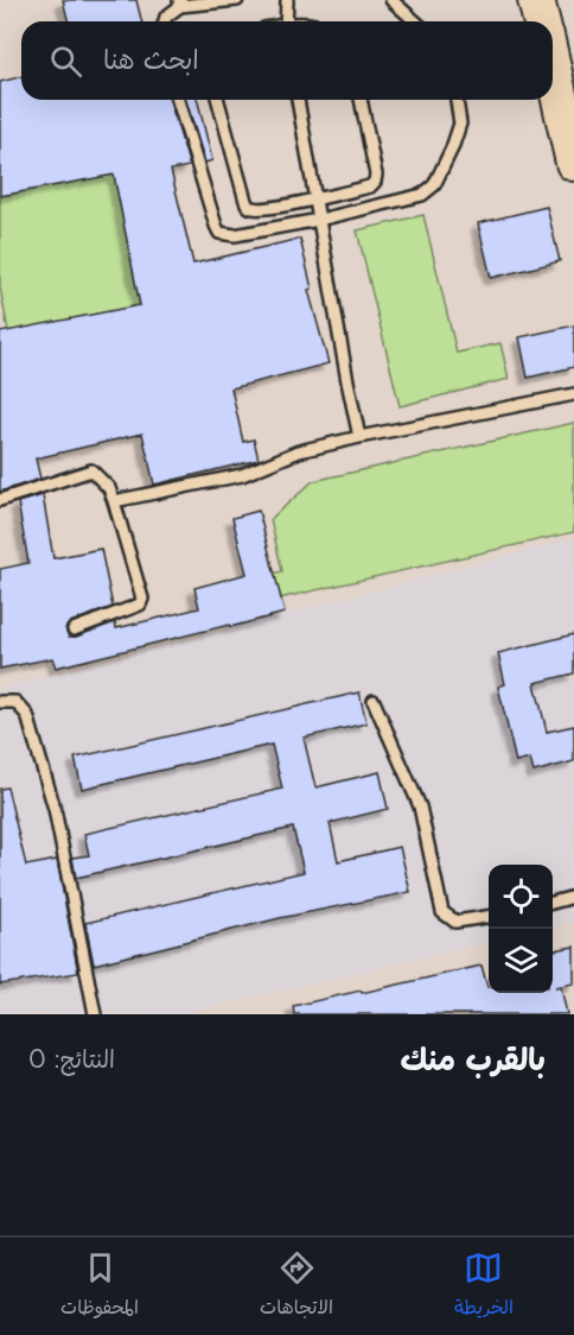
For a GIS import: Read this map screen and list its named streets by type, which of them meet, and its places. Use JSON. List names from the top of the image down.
{
  "page": {
    "search": "ابحث هنا",
    "heading": ["بالقرب منك", "النتائج: 0"],
    "nav": ["الخريطة", "الاتجاهات", "المحفوظات"]
  }
}
